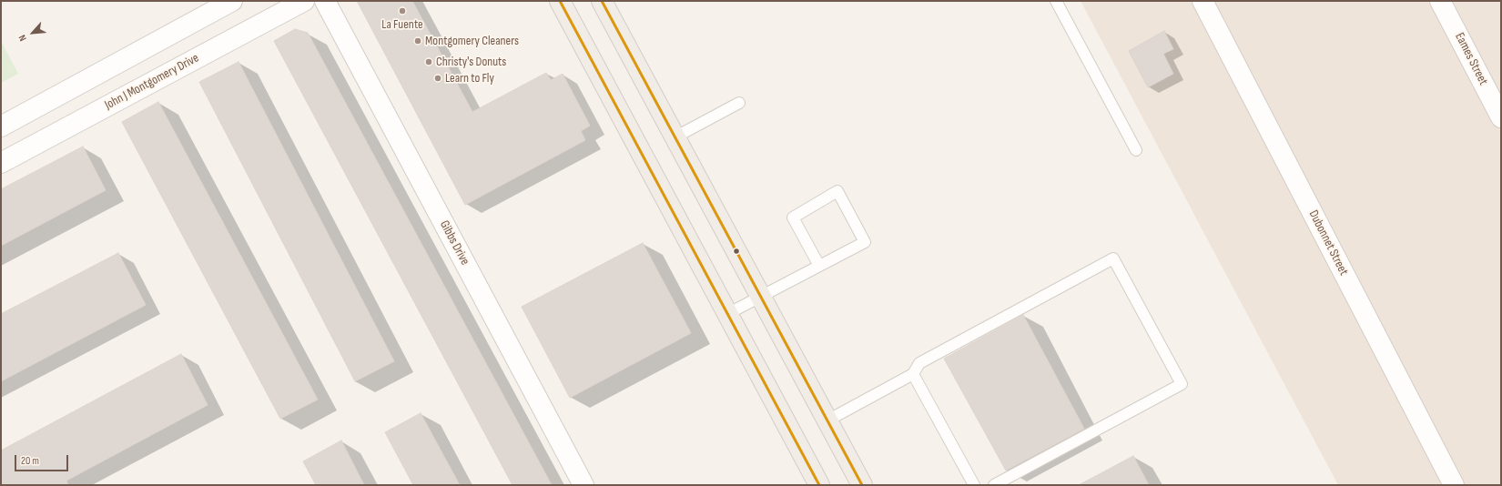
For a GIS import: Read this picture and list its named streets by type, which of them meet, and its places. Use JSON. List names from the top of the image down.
{
  "streets": {
    "street": [
      "Eames Street",
      "John J Montgomery Drive",
      "Gibbs Drive",
      "Dubonnet Street"
    ]
  },
  "places": [
    "La Fuente",
    "Montgomery Cleaners",
    "Christy's Donuts",
    "Learn to Fly"
  ],
  "scale_bar": "20 m",
  "north": "bottom left"
}
